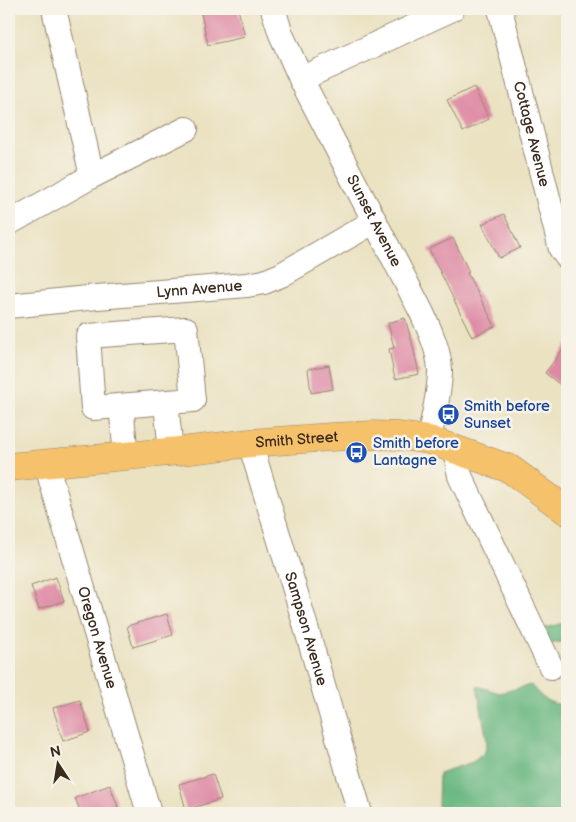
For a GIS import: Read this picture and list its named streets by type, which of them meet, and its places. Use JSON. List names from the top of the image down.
{
  "streets": {
    "main road": ["Smith Street"],
    "street": [
      "Cottage Avenue",
      "Sunset Avenue",
      "Lynn Avenue",
      "Sampson Avenue",
      "Oregon Avenue"
    ]
  },
  "crossings": [
    ["Sunset Avenue", "Lynn Avenue"],
    ["Sunset Avenue", "Smith Street"],
    ["Smith Street", "Sampson Avenue"],
    ["Smith Street", "Oregon Avenue"]
  ],
  "places": {
    "bus stop": ["Smith before Sunset", "Smith before Lantagne"]
  },
  "north": "top"
}
